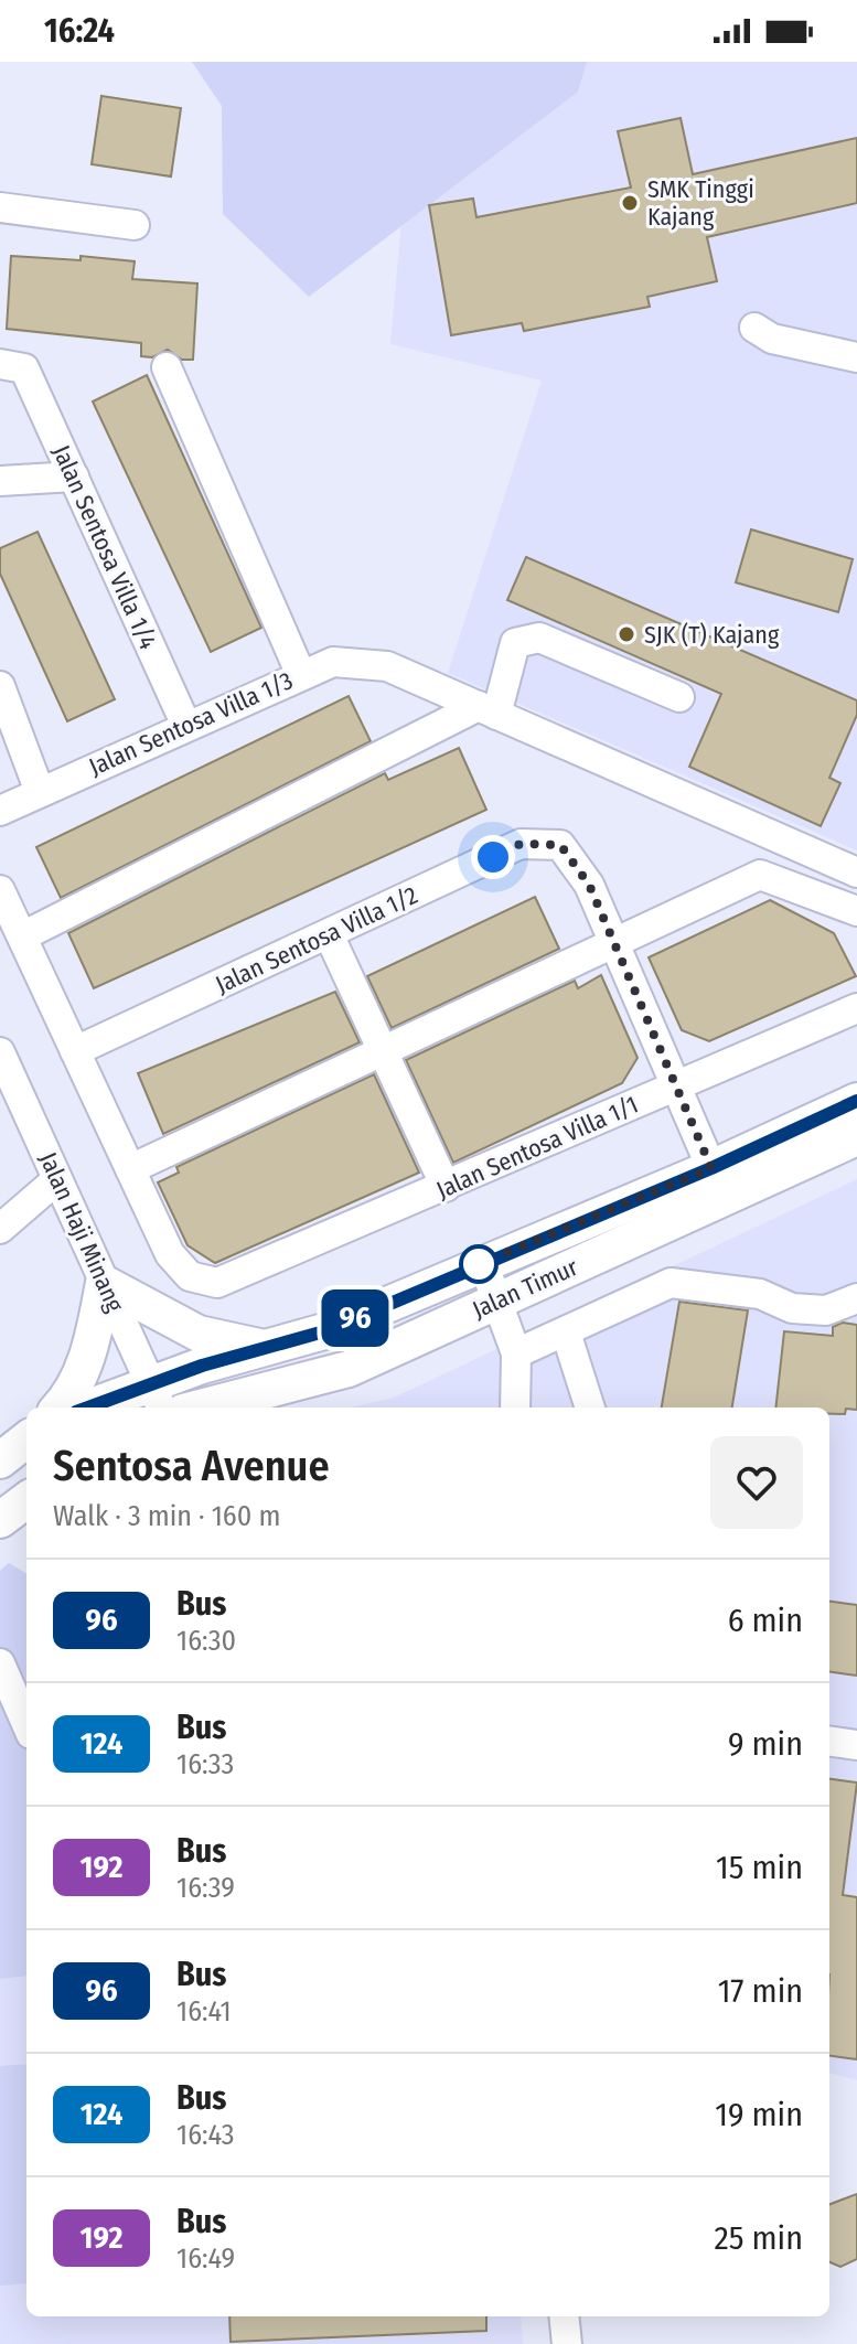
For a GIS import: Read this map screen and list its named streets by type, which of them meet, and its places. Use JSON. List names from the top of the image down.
{
  "streets": {
    "main road": ["Jalan Timur"],
    "street": [
      "Jalan Sentosa Villa 1/4",
      "Jalan Sentosa Villa 1/3",
      "Jalan Sentosa Villa 1/2",
      "Jalan Sentosa Villa 1/1",
      "Jalan Haji Minang"
    ]
  },
  "crossings": [
    ["Jalan Sentosa Villa 1/4", "Jalan Sentosa Villa 1/3"],
    ["Jalan Haji Minang", "Jalan Timur"]
  ],
  "places": ["SMK Tinggi Kajang", "SJK (T) Kajang"],
  "lines": ["bus line 96"],
  "page": {
    "status": "16:24",
    "on_map": "96",
    "heading": ["Sentosa Avenue", "Walk · 3 min · 160 m"],
    "list": [
      {
        "mark": "96",
        "name": "Bus",
        "note": "16:30",
        "value": "6 min"
      },
      {
        "mark": "124",
        "name": "Bus",
        "note": "16:33",
        "value": "9 min"
      },
      {
        "mark": "192",
        "name": "Bus",
        "note": "16:39",
        "value": "15 min"
      },
      {
        "mark": "96",
        "name": "Bus",
        "note": "16:41",
        "value": "17 min"
      },
      {
        "mark": "124",
        "name": "Bus",
        "note": "16:43",
        "value": "19 min"
      },
      {
        "mark": "192",
        "name": "Bus",
        "note": "16:49",
        "value": "25 min"
      }
    ]
  }
}
